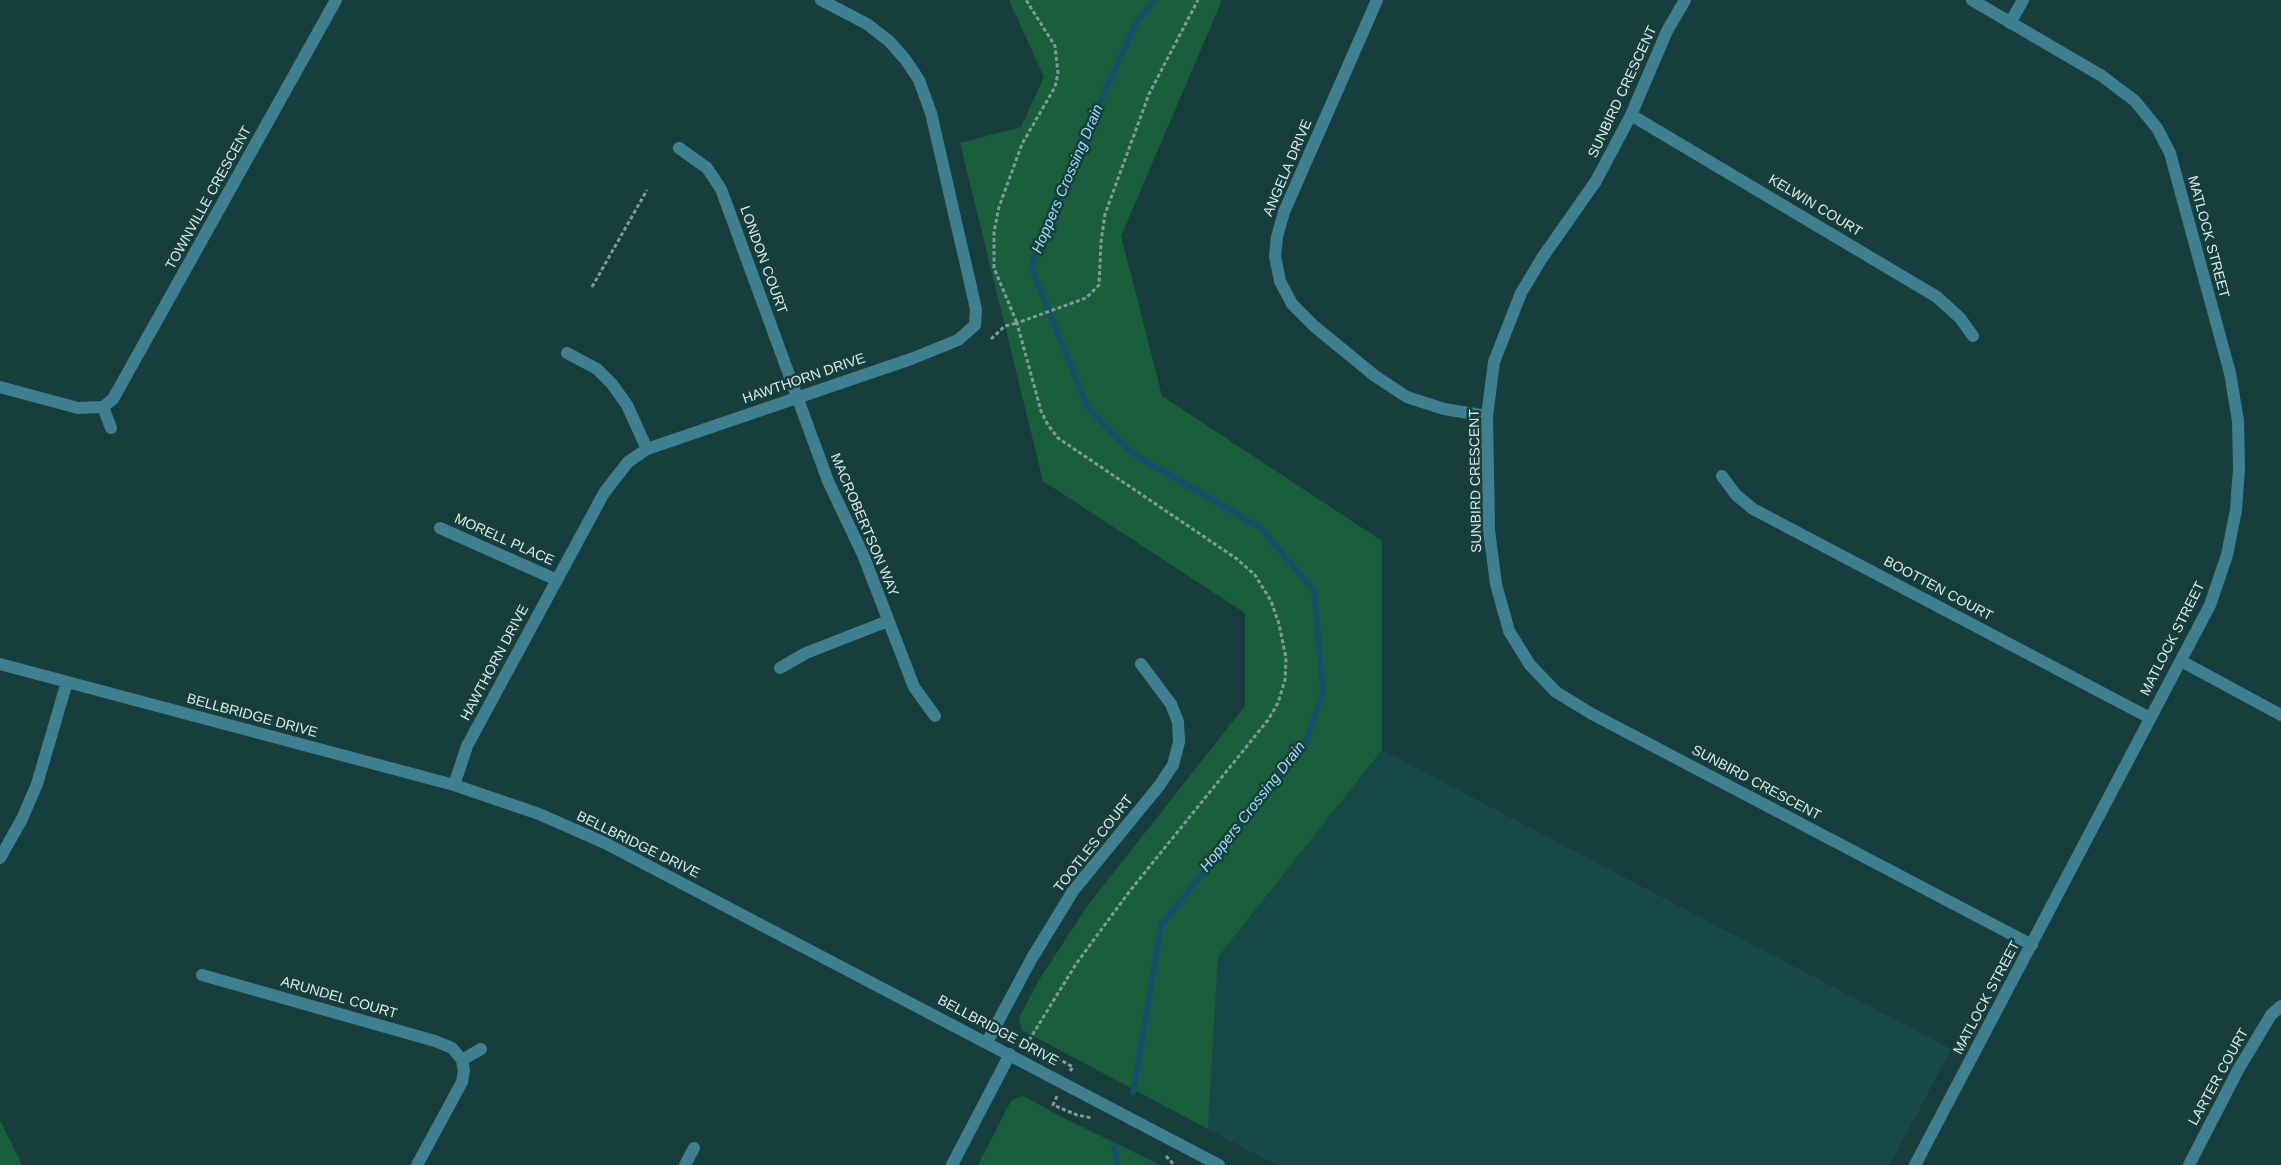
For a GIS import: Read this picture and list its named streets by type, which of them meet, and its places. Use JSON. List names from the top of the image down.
{
  "streets": {
    "street": [
      "SUNBIRD CRESCENT",
      "ANGELA DRIVE",
      "TOWNVILLE CRESCENT",
      "KELWIN COURT",
      "MATLOCK STREET",
      "LONDON COURT",
      "HAWTHORN DRIVE",
      "MACROBERTSON WAY",
      "MORELL PLACE",
      "BOOTTEN COURT",
      "BELLBRIDGE DRIVE",
      "TOOTLES COURT",
      "ARUNDEL COURT",
      "LARTER COURT"
    ]
  },
  "crossings": [
    ["SUNBIRD CRESCENT", "ANGELA DRIVE"],
    ["SUNBIRD CRESCENT", "KELWIN COURT"],
    ["SUNBIRD CRESCENT", "MATLOCK STREET"],
    ["MATLOCK STREET", "BOOTTEN COURT"],
    ["LONDON COURT", "HAWTHORN DRIVE"],
    ["LONDON COURT", "MACROBERTSON WAY"],
    ["HAWTHORN DRIVE", "MACROBERTSON WAY"],
    ["HAWTHORN DRIVE", "MORELL PLACE"],
    ["HAWTHORN DRIVE", "BELLBRIDGE DRIVE"],
    ["BELLBRIDGE DRIVE", "TOOTLES COURT"]
  ],
  "water": ["Hoppers Crossing Drain"]
}
